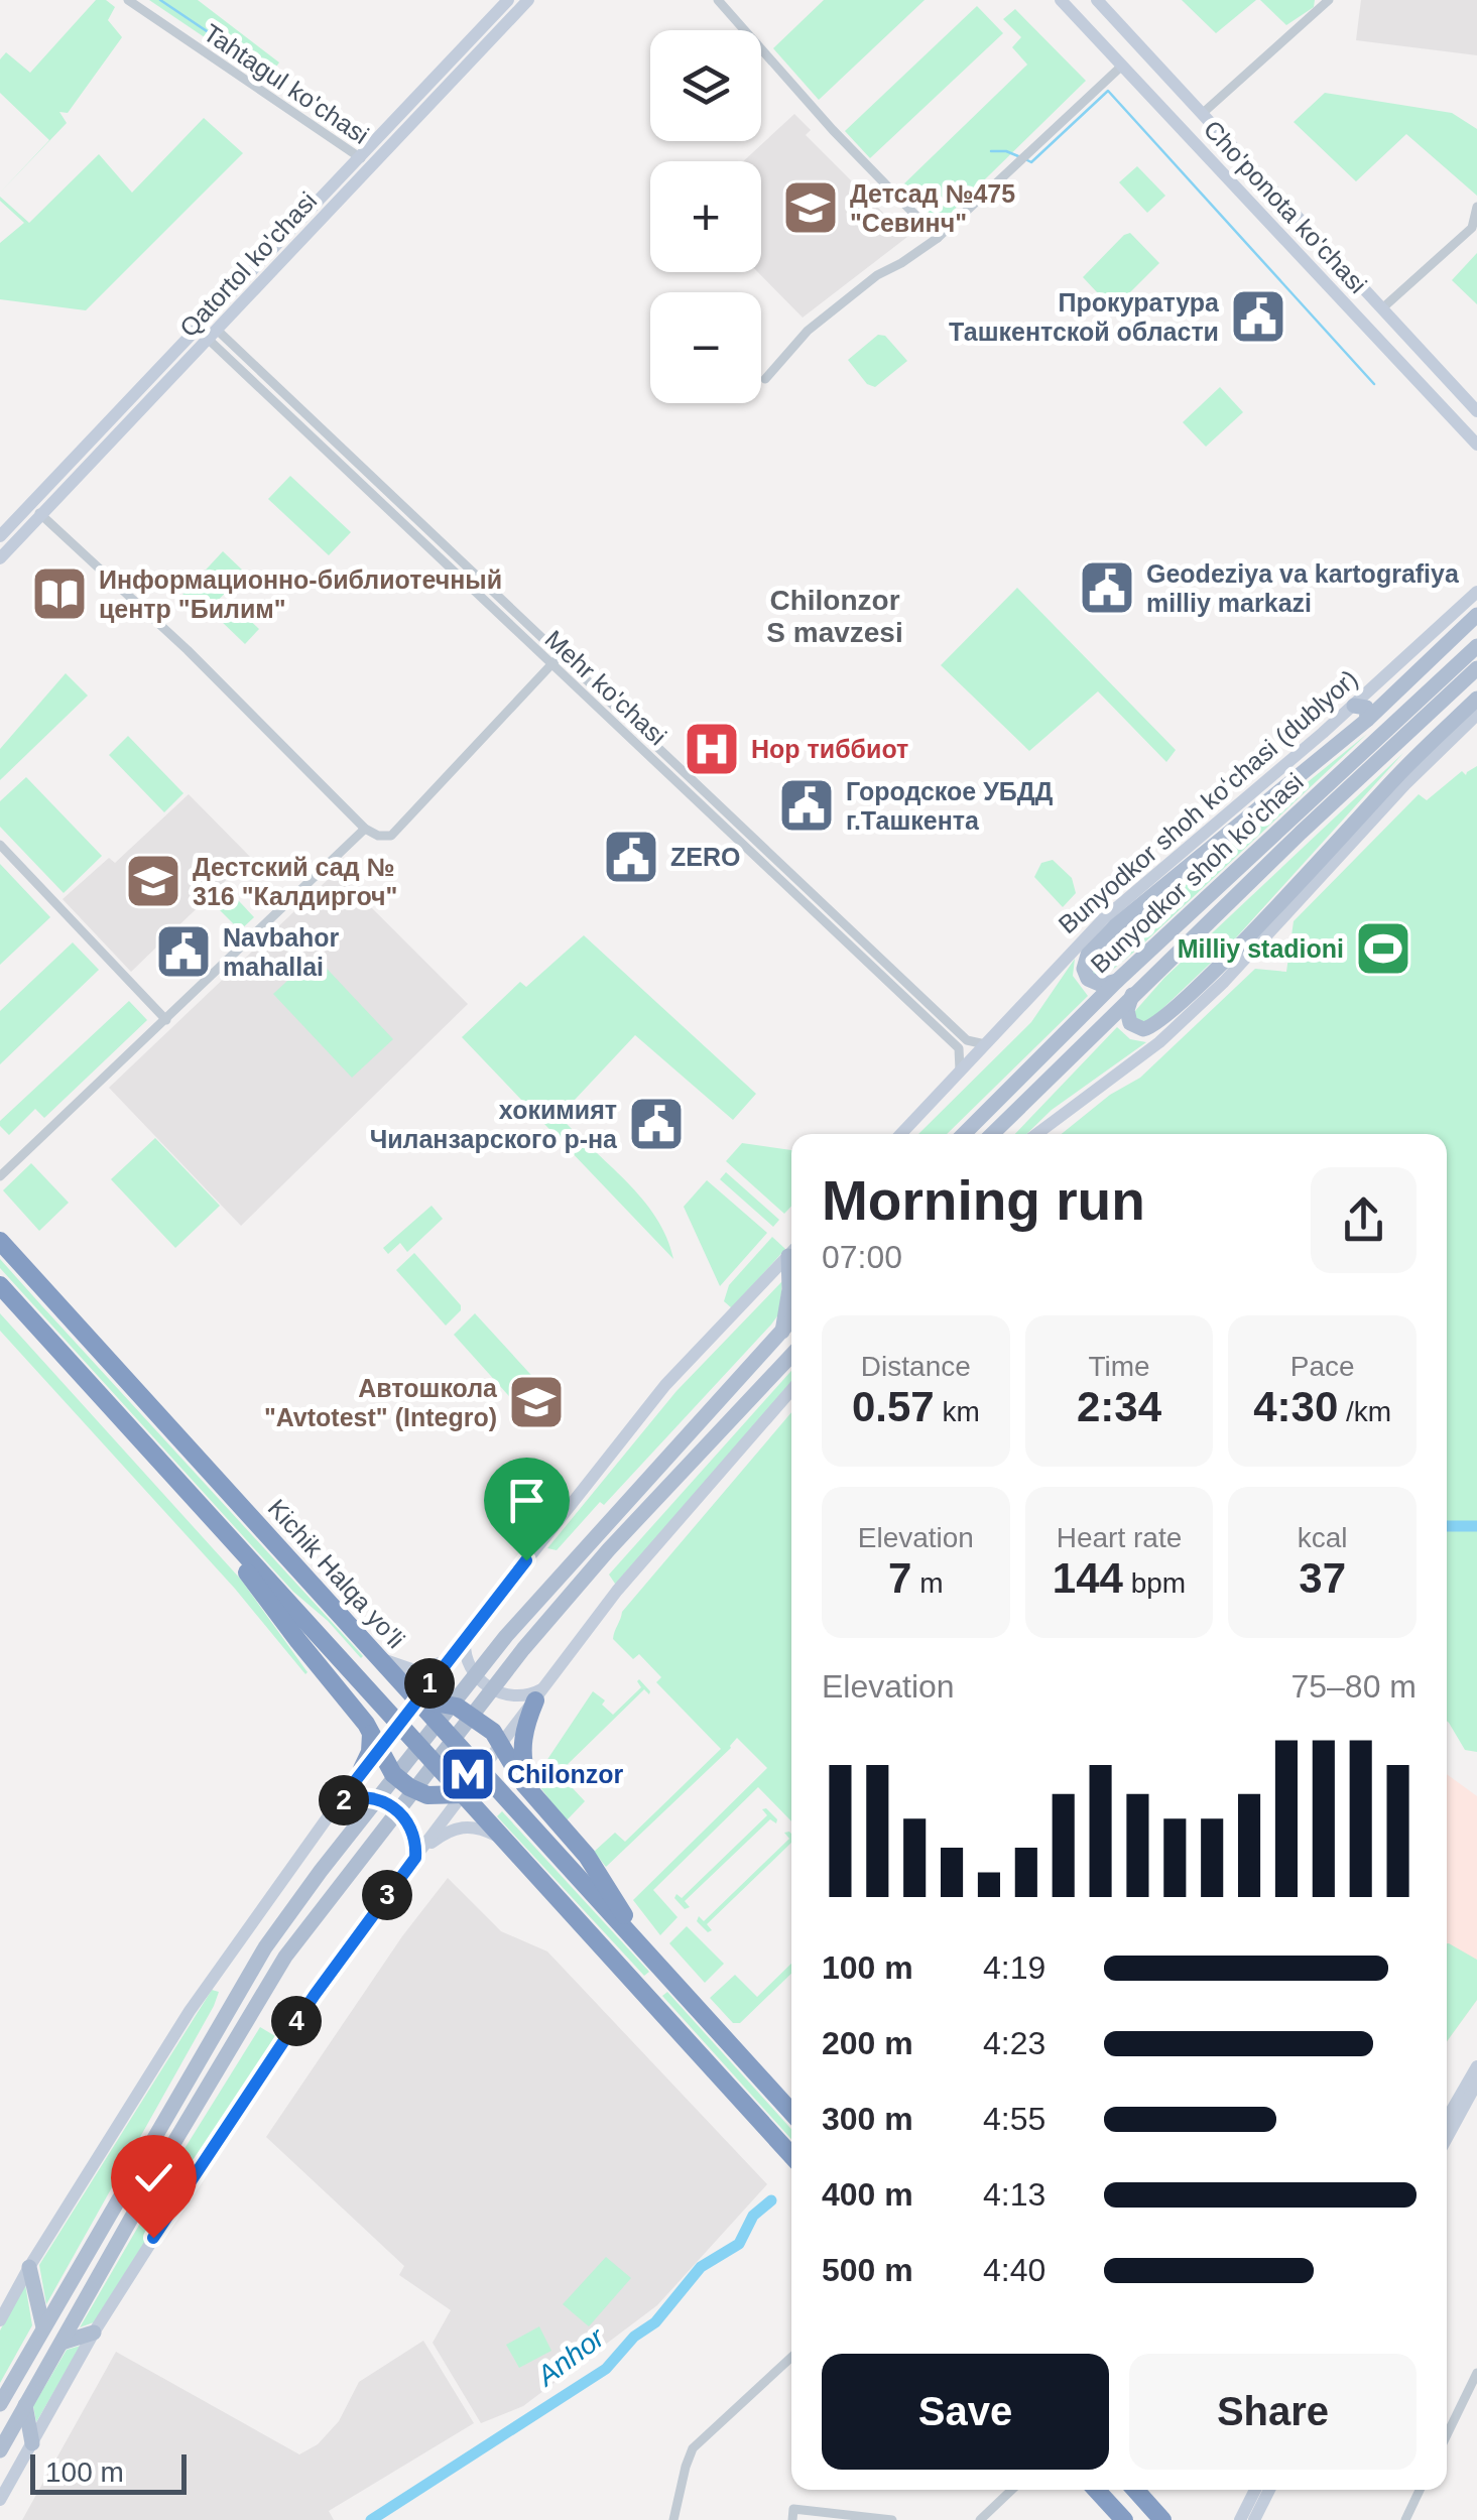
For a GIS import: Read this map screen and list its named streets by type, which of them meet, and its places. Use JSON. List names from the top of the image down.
{
  "streets": {
    "highway": ["Kichik Halqa yo'li"],
    "main road": ["Bunyodkor shoh ko'chasi"],
    "street": [
      "Tahtagul ko'chasi",
      "Cho'ponota ko'chasi",
      "Qatortol ko'chasi",
      "Mehr ko'chasi",
      "Bunyodkor shoh koʻchasi (dublyor)"
    ]
  },
  "crossings": [
    ["Tahtagul ko'chasi", "Qatortol ko'chasi"],
    ["Qatortol ko'chasi", "Mehr ko'chasi"]
  ],
  "districts": ["Chilonzor S mavzesi"],
  "water": ["Anhor"],
  "places": {
    "school or university": ["Детсад №475 \"Севинч\"", "Дестский сад № 316 \"Калдиргоч\"", "Автошкола \"Avtotest\" (Integro)"],
    "public building": [
      "Прокуратура Ташкентской области",
      "Geodeziya va kartografiya milliy markazi",
      "Городское УБДД г.Ташкента",
      "ZERO",
      "Navbahor mahallai",
      "хокимият Чиланзарского р-на"
    ],
    "library": ["Информационно-библиотечный центр \"Билим\""],
    "hospital": ["Нор тиббиот"],
    "sports": ["Milliy stadioni"],
    "metro station": ["Chilonzor"]
  },
  "scale_bar": "100 m",
  "page": {
    "map_buttons": ["+", "−"],
    "heading": ["Morning run", "07:00"],
    "stats": [
      ["Distance", "0.57 km"],
      ["Time", "2:34"],
      ["Pace", "4:30 /km"],
      ["Elevation", "7 m"],
      ["Heart rate", "144 bpm"],
      ["kcal", "37"]
    ],
    "chart": ["Elevation", "75–80 m"],
    "pins": [
      "1",
      "2",
      "3",
      "4"
    ],
    "list": [
      {
        "name": "100 m",
        "note": "4:19"
      },
      {
        "name": "200 m",
        "note": "4:23"
      },
      {
        "name": "300 m",
        "note": "4:55"
      },
      {
        "name": "400 m",
        "note": "4:13"
      },
      {
        "name": "500 m",
        "note": "4:40"
      }
    ],
    "buttons": ["Save", "Share"],
    "scale": "100 m"
  }
}
